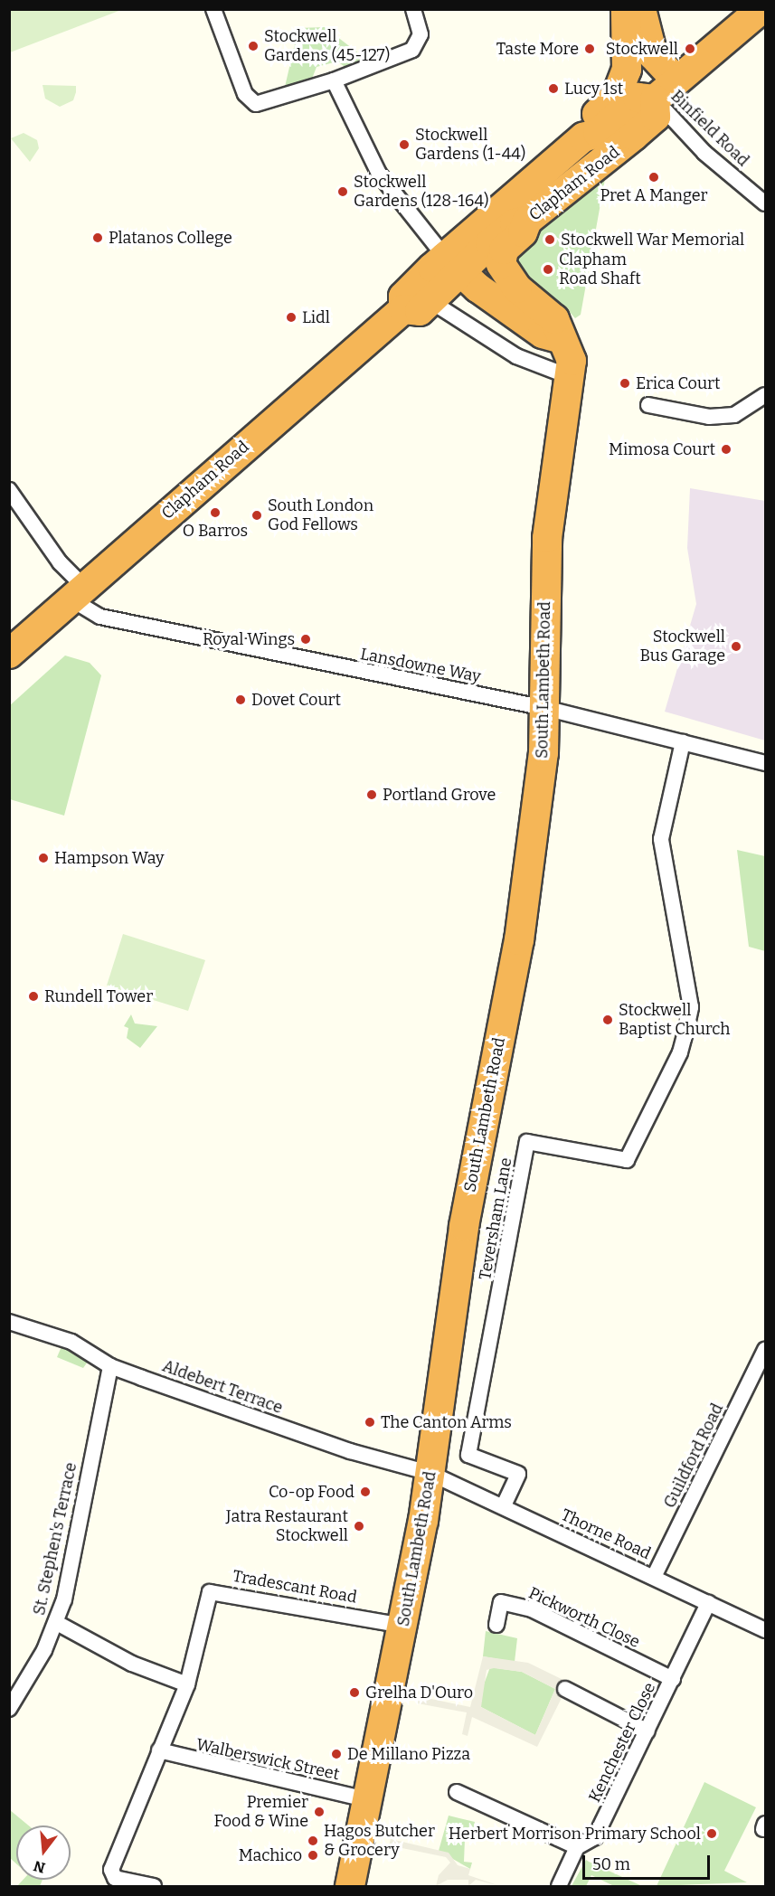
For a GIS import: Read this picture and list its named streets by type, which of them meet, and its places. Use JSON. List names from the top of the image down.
{
  "streets": {
    "highway": ["Clapham Road", "South Lambeth Road"],
    "street": [
      "Binfield Road",
      "Lansdowne Way",
      "Teversham Lane",
      "Aldebert Terrace",
      "Guildford Road",
      "Thorne Road",
      "St. Stephen's Terrace",
      "Tradescant Road",
      "Pickworth Close",
      "Kenchester Close",
      "Walberswick Street"
    ]
  },
  "crossings": [
    ["Binfield Road", "Clapham Road"],
    ["Clapham Road", "Lansdowne Way"],
    ["Clapham Road", "South Lambeth Road"],
    ["Lansdowne Way", "South Lambeth Road"],
    ["Lansdowne Way", "Teversham Lane"],
    ["South Lambeth Road", "Aldebert Terrace"],
    ["South Lambeth Road", "Thorne Road"],
    ["South Lambeth Road", "Tradescant Road"],
    ["South Lambeth Road", "Walberswick Street"],
    ["Teversham Lane", "Thorne Road"],
    ["Aldebert Terrace", "Thorne Road"],
    ["Aldebert Terrace", "St. Stephen's Terrace"],
    ["Guildford Road", "Thorne Road"],
    ["Thorne Road", "Kenchester Close"],
    ["Tradescant Road", "Walberswick Street"],
    ["Pickworth Close", "Kenchester Close"]
  ],
  "places": [
    "Stockwell Gardens (45-127)",
    "Taste More",
    "Stockwell",
    "Lucy 1st",
    "Stockwell Gardens (1-44)",
    "Pret A Manger",
    "Stockwell Gardens (128-164)",
    "Platanos College",
    "Stockwell War Memorial",
    "Clapham Road Shaft",
    "Lidl",
    "Erica Court",
    "Mimosa Court",
    "O Barros",
    "South London God Fellows",
    "Royal Wings",
    "Stockwell Bus Garage",
    "Dovet Court",
    "Portland Grove",
    "Hampson Way",
    "Rundell Tower",
    "Stockwell Baptist Church",
    "The Canton Arms",
    "Co-op Food",
    "Jatra Restaurant Stockwell",
    "Grelha D'Ouro",
    "De Millano Pizza",
    "Premier Food & Wine",
    "Herbert Morrison Primary School",
    "Hagos Butcher & Grocery",
    "Machico"
  ],
  "scale_bar": "50 m",
  "north": "bottom"
}
